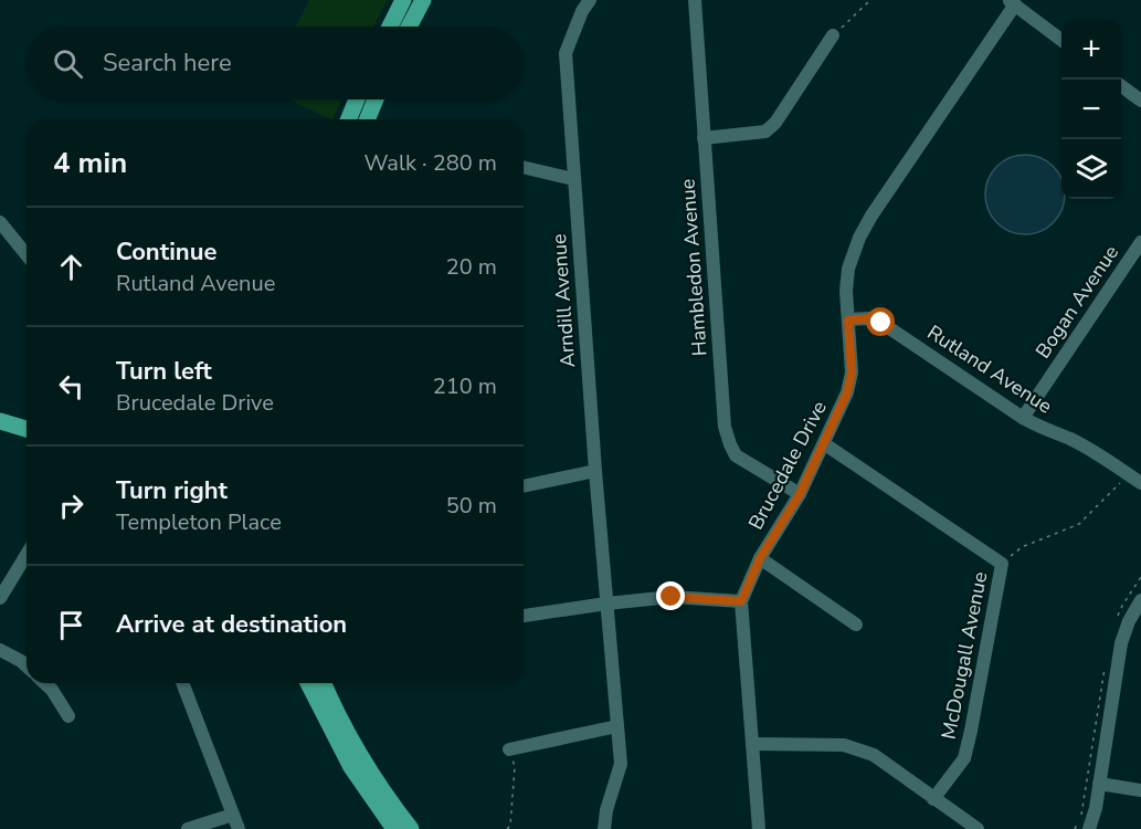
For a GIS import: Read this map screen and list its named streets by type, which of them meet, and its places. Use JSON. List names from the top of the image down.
{
  "streets": {
    "street": [
      "Hambledon Avenue",
      "Arndill Avenue",
      "Bogan Avenue",
      "Rutland Avenue",
      "Brucedale Drive",
      "McDougall Avenue"
    ]
  },
  "crossings": [
    ["Hambledon Avenue", "Brucedale Drive"],
    ["Bogan Avenue", "Rutland Avenue"],
    ["Rutland Avenue", "Brucedale Drive"],
    ["Brucedale Drive", "McDougall Avenue"]
  ],
  "page": {
    "map_buttons": ["+", "−"],
    "search": "Search here",
    "heading": ["4 min", "Walk · 280 m"],
    "list": [
      ["Continue", "Rutland Avenue", "20 m"],
      ["Turn left", "Brucedale Drive", "210 m"],
      ["Turn right", "Templeton Place", "50 m"],
      "Arrive at destination"
    ]
  }
}
